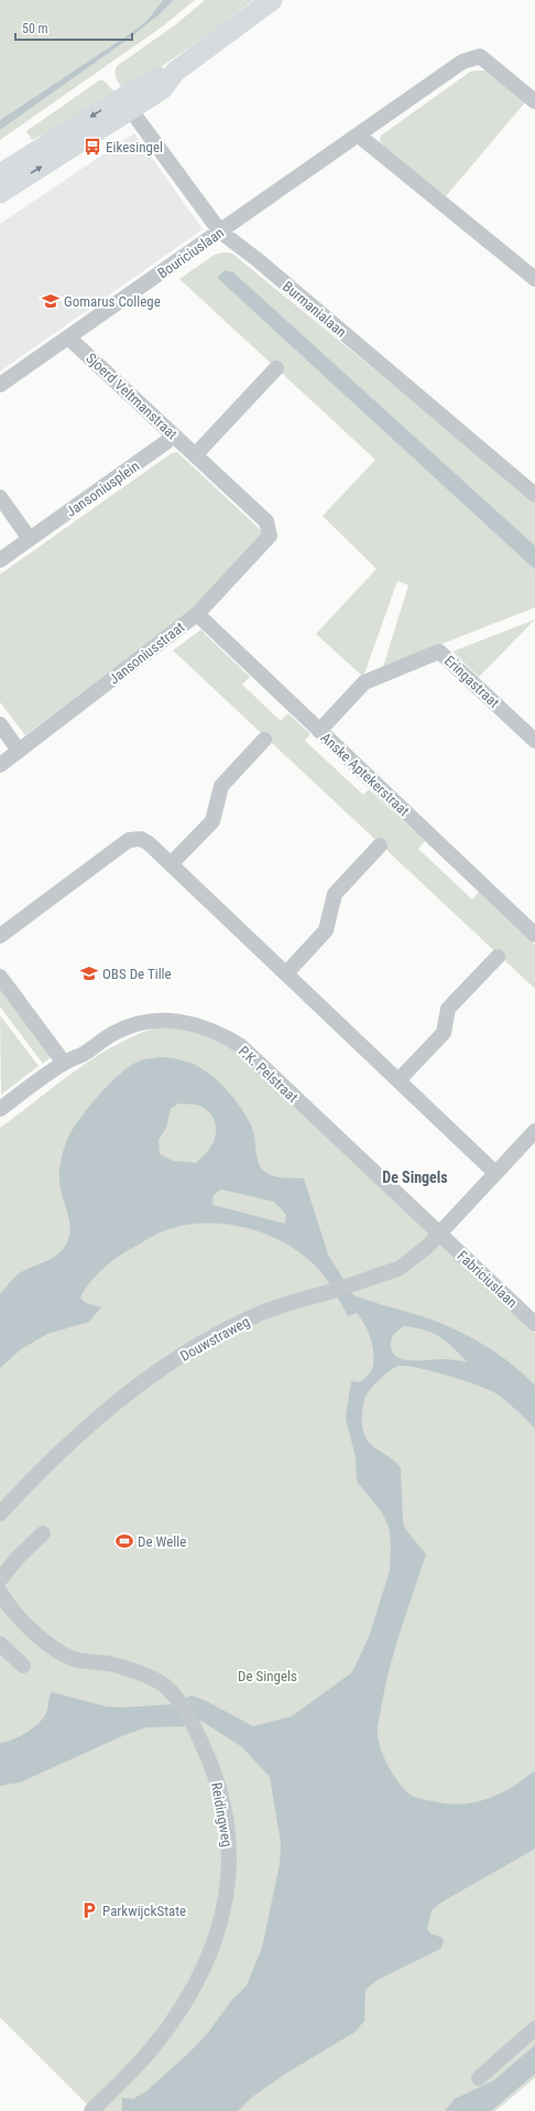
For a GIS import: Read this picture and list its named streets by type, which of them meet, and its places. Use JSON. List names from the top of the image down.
{
  "streets": {
    "street": [
      "Bouriciuslaan",
      "Burmanialaan",
      "Sjoerd Veltmanstraat",
      "Jansoniusplein",
      "Jansoniusstraat",
      "Eringastraat",
      "Anske Aptekerstraat",
      "P.K. Pelstraat",
      "Fabriciuslaan",
      "Douwstraweg",
      "Reidingweg"
    ]
  },
  "crossings": [
    ["Bouriciuslaan", "Burmanialaan"],
    ["Bouriciuslaan", "Sjoerd Veltmanstraat"],
    ["Sjoerd Veltmanstraat", "Jansoniusplein"],
    ["Sjoerd Veltmanstraat", "Jansoniusstraat"],
    ["Jansoniusstraat", "Anske Aptekerstraat"],
    ["Eringastraat", "Anske Aptekerstraat"],
    ["P.K. Pelstraat", "Fabriciuslaan"],
    ["P.K. Pelstraat", "Douwstraweg"],
    ["Fabriciuslaan", "Douwstraweg"]
  ],
  "districts": ["De Singels"],
  "parks": ["De Singels"],
  "places": {
    "bus stop": ["Eikesingel"],
    "school or university": ["Gomarus College", "OBS De Tille"],
    "sports": ["De Welle"],
    "parking": ["ParkwijckState"]
  },
  "scale_bar": "50 m"
}
